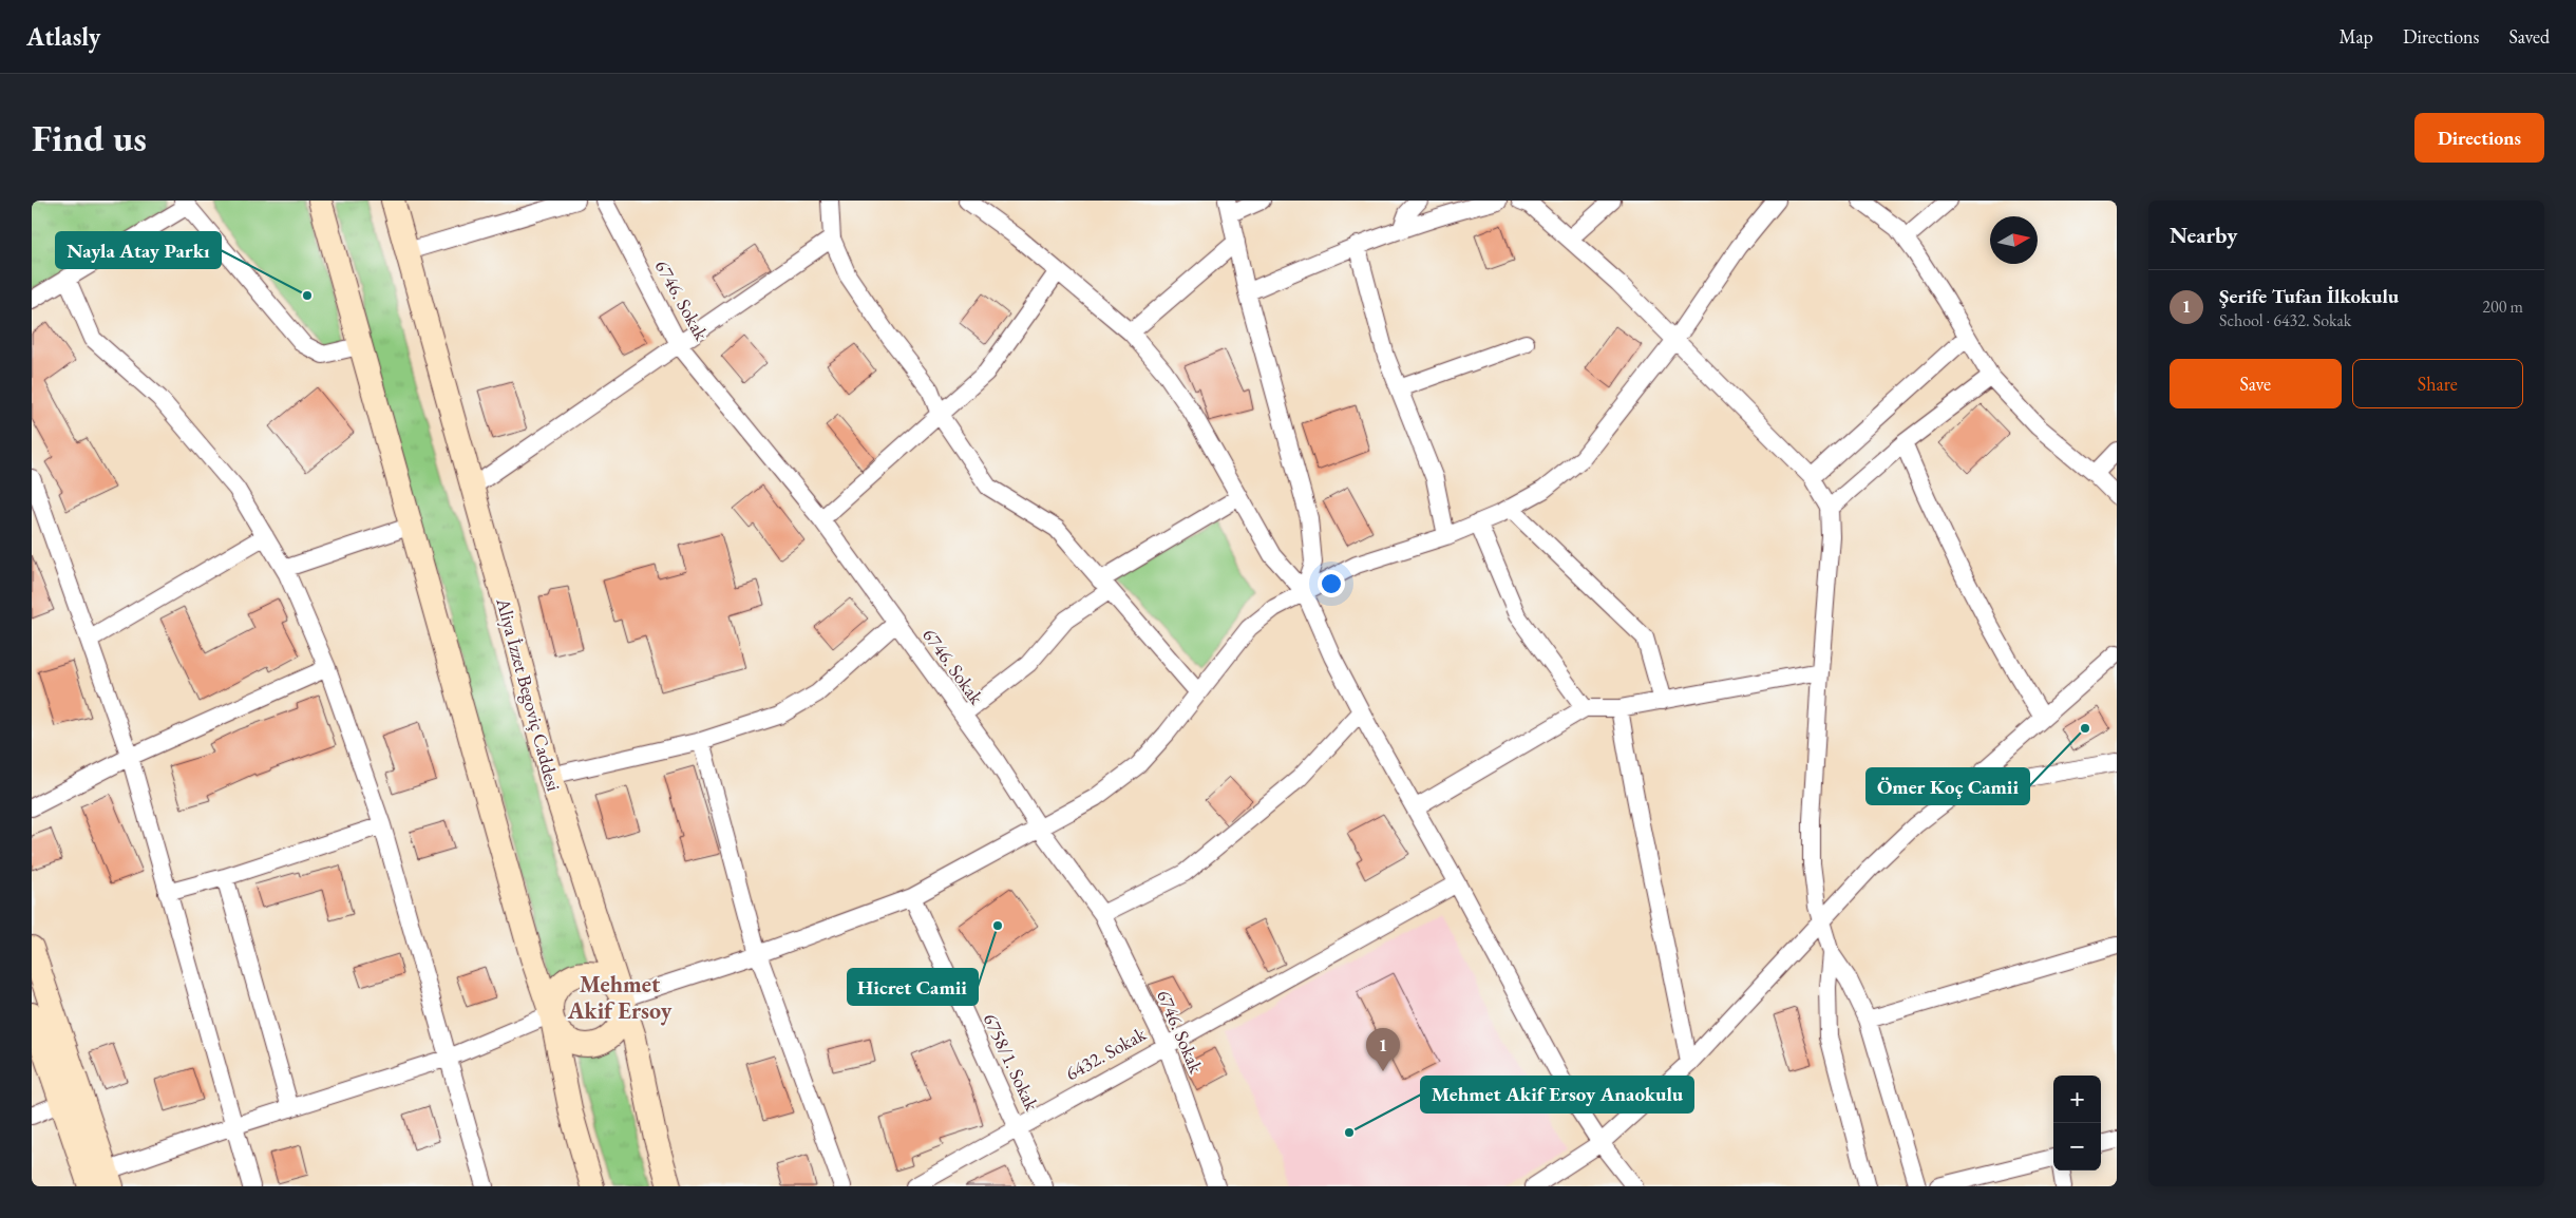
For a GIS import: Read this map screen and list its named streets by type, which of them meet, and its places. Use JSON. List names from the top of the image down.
{
  "streets": {
    "main road": ["Aliya İzzet Begoviç Caddesi"],
    "street": ["6746. Sokak", "6432. Sokak", "6758/1. Sokak"]
  },
  "crossings": [
    ["6746. Sokak", "6432. Sokak"],
    ["6432. Sokak", "6758/1. Sokak"]
  ],
  "districts": ["Mehmet Akif Ersoy"],
  "places": [
    "Nayla Atay Parkı",
    "Ömer Koç Camii",
    "Hicret Camii",
    "Mehmet Akif Ersoy Anaokulu"
  ],
  "north": "right",
  "page": {
    "header": "Atlasly",
    "nav": ["Map", "Directions", "Saved"],
    "buttons": [
      "Directions",
      ["Save", "Share"]
    ],
    "title": "Find us",
    "heading": "Nearby",
    "list": [
      {
        "mark": "1",
        "name": "Şerife Tufan İlkokulu",
        "note": "School · 6432. Sokak",
        "value": "200 m"
      }
    ],
    "pins": "1",
    "map_buttons": ["+", "−"]
  }
}
